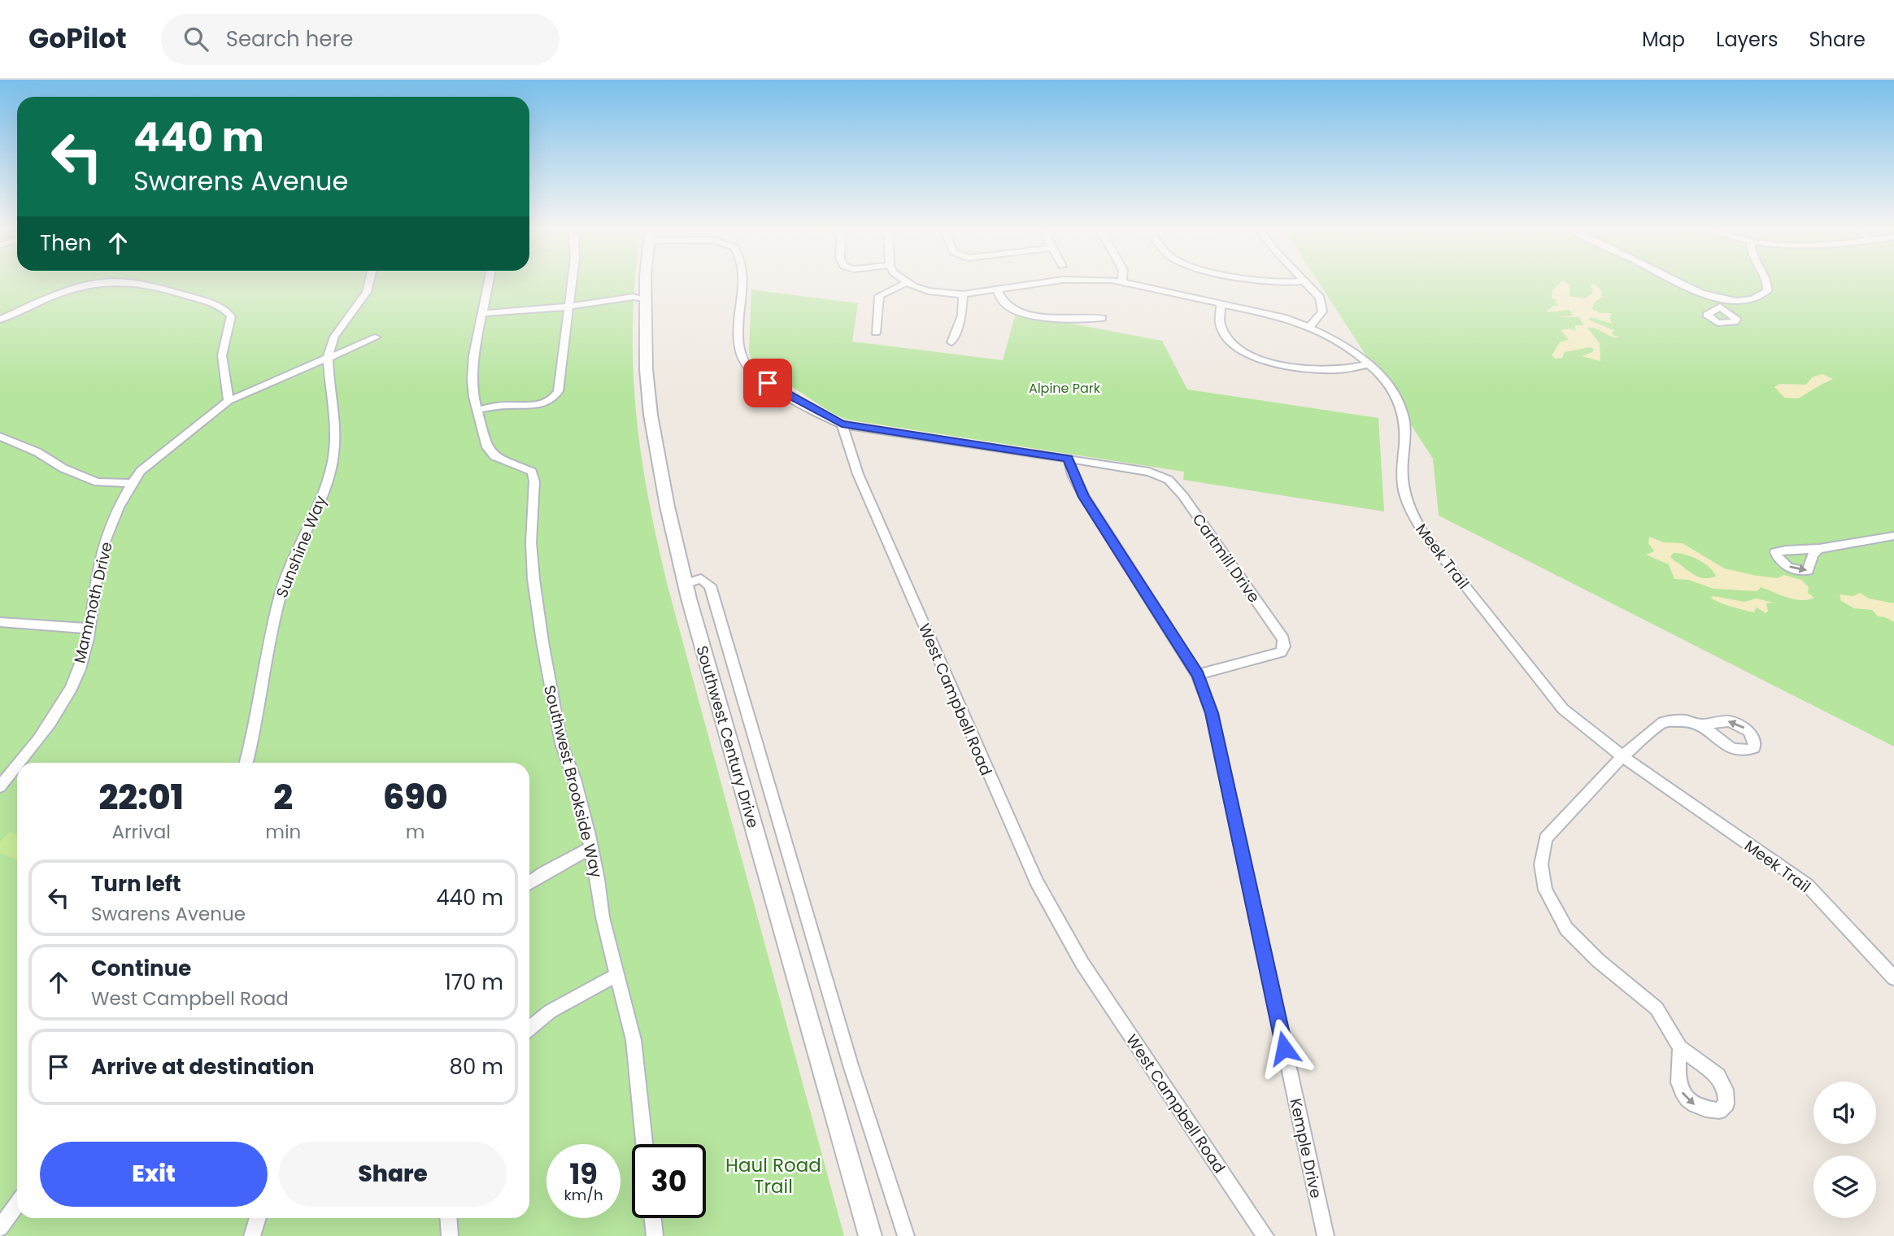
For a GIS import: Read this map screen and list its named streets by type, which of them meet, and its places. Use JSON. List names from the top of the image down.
{
  "streets": {
    "main road": ["Southwest Century Drive"],
    "street": [
      "Sunshine Way",
      "Meek Trail",
      "Cartmill Drive",
      "Mammoth Drive",
      "West Campbell Road",
      "Southwest Brookside Way",
      "Kemple Drive"
    ]
  },
  "crossings": [
    ["Sunshine Way", "Mammoth Drive"],
    ["Cartmill Drive", "Kemple Drive"]
  ],
  "parks": ["Alpine Park", "Haul Road Trail"],
  "page": {
    "header": "GoPilot",
    "search": "Search here",
    "nav": ["Map", "Layers", "Share"],
    "turn": ["440 m", "Swarens Avenue"],
    "then": "Then",
    "eta": [
      "22:01",
      "Arrival",
      "2",
      "min",
      "690",
      "m"
    ],
    "list": [
      {
        "name": "Turn left",
        "note": "Swarens Avenue",
        "value": "440 m"
      },
      {
        "name": "Continue",
        "note": "West Campbell Road",
        "value": "170 m"
      },
      {
        "name": "Arrive at destination",
        "value": "80 m"
      }
    ],
    "buttons": ["Exit", "Share"],
    "speed": "19 km/h",
    "limit": "30"
  }
}
